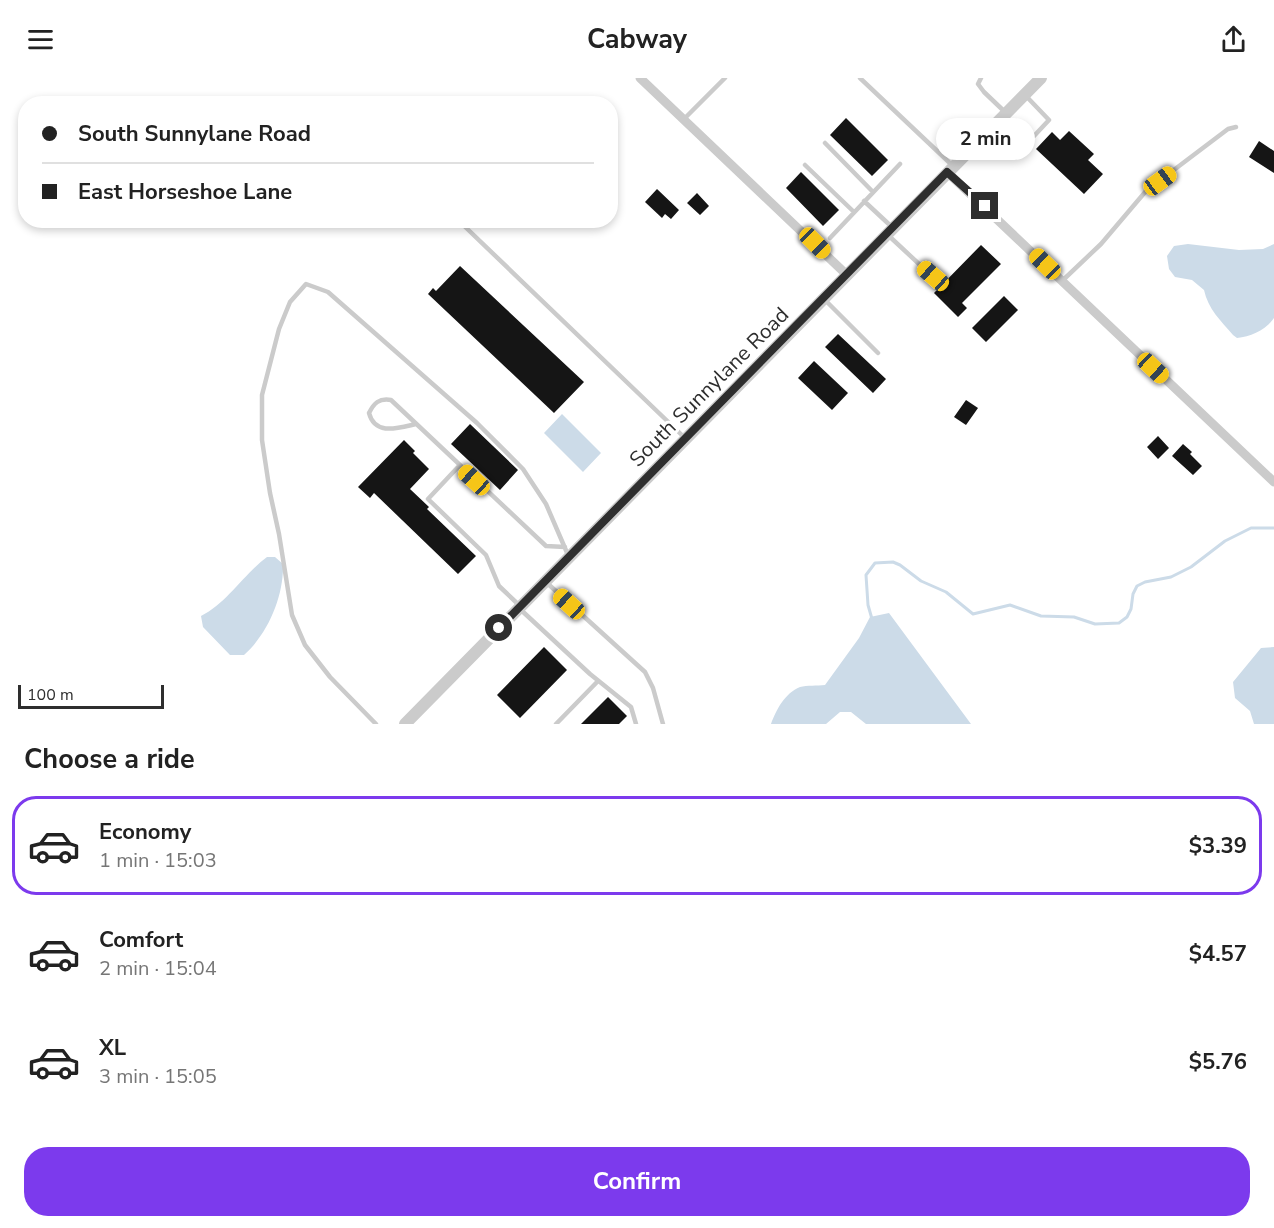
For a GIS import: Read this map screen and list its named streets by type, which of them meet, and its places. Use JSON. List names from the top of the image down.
{
  "streets": {
    "street": ["South Sunnylane Road"]
  },
  "scale_bar": "100 m",
  "page": {
    "header": "Cabway",
    "banner": ["South Sunnylane Road", "East Horseshoe Lane"],
    "bubble": "2 min",
    "scale": "100 m",
    "heading": "Choose a ride",
    "list": [
      {
        "name": "Economy",
        "note": "1 min · 15:03",
        "value": "$3.39"
      },
      {
        "name": "Comfort",
        "note": "2 min · 15:04",
        "value": "$4.57"
      },
      {
        "name": "XL",
        "note": "3 min · 15:05",
        "value": "$5.76"
      }
    ],
    "buttons": "Confirm"
  }
}
